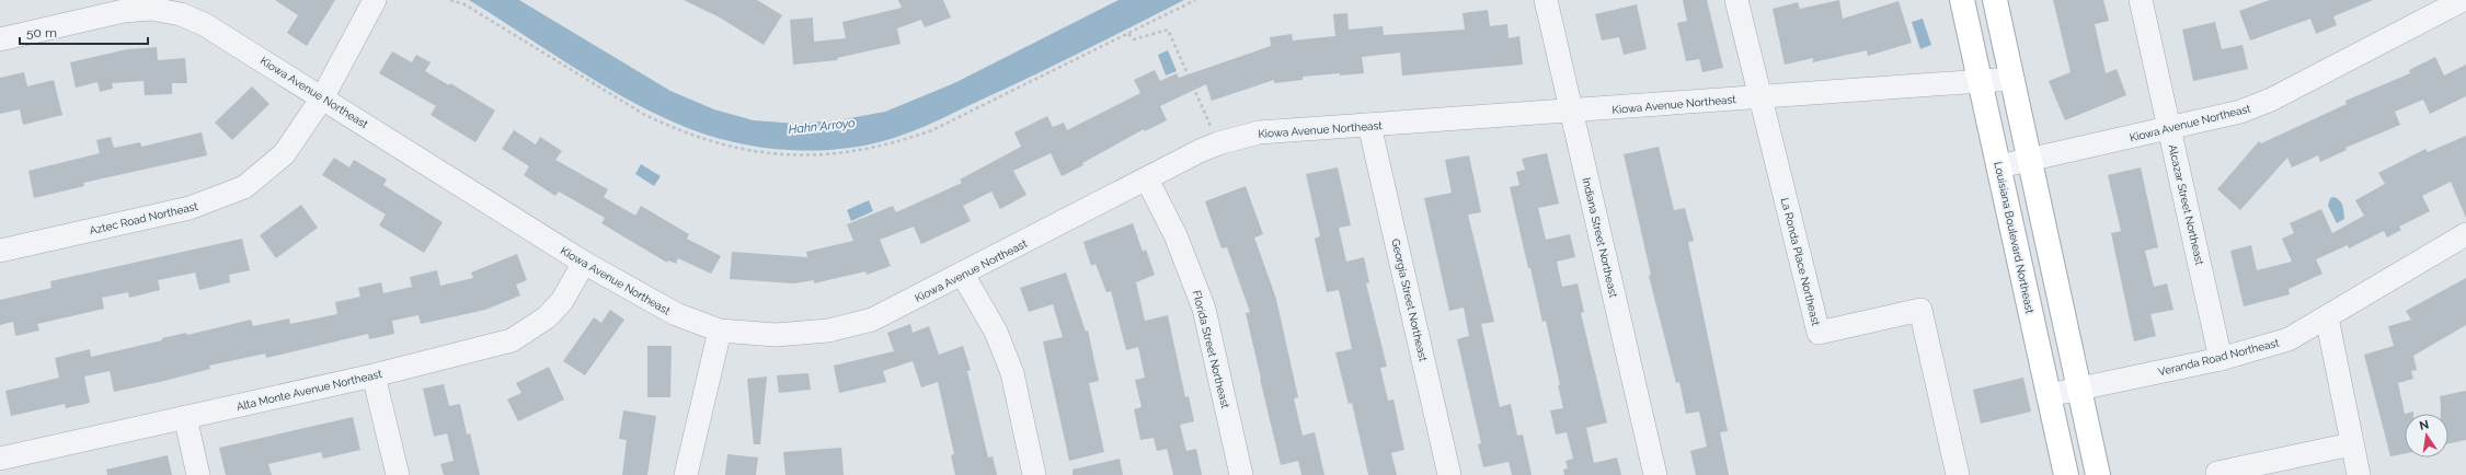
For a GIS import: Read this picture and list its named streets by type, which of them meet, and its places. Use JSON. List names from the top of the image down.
{
  "streets": {
    "main road": ["Louisiana Boulevard Northeast"],
    "street": [
      "Kiowa Avenue Northeast",
      "Alcazar Street Northeast",
      "Aztec Road Northeast",
      "Indiana Street Northeast",
      "La Ronda Place Northeast",
      "Georgia Street Northeast",
      "Florida Street Northeast",
      "Veranda Road Northeast",
      "Alta Monte Avenue Northeast"
    ]
  },
  "crossings": [
    ["Kiowa Avenue Northeast", "Alcazar Street Northeast"],
    ["Kiowa Avenue Northeast", "Aztec Road Northeast"],
    ["Kiowa Avenue Northeast", "Indiana Street Northeast"],
    ["Kiowa Avenue Northeast", "Louisiana Boulevard Northeast"],
    ["Kiowa Avenue Northeast", "La Ronda Place Northeast"],
    ["Kiowa Avenue Northeast", "Georgia Street Northeast"],
    ["Kiowa Avenue Northeast", "Florida Street Northeast"],
    ["Kiowa Avenue Northeast", "Alta Monte Avenue Northeast"],
    ["Alcazar Street Northeast", "Veranda Road Northeast"],
    ["Louisiana Boulevard Northeast", "Veranda Road Northeast"]
  ],
  "water": ["Hahn Arroyo"],
  "scale_bar": "50 m",
  "north": "top"
}
